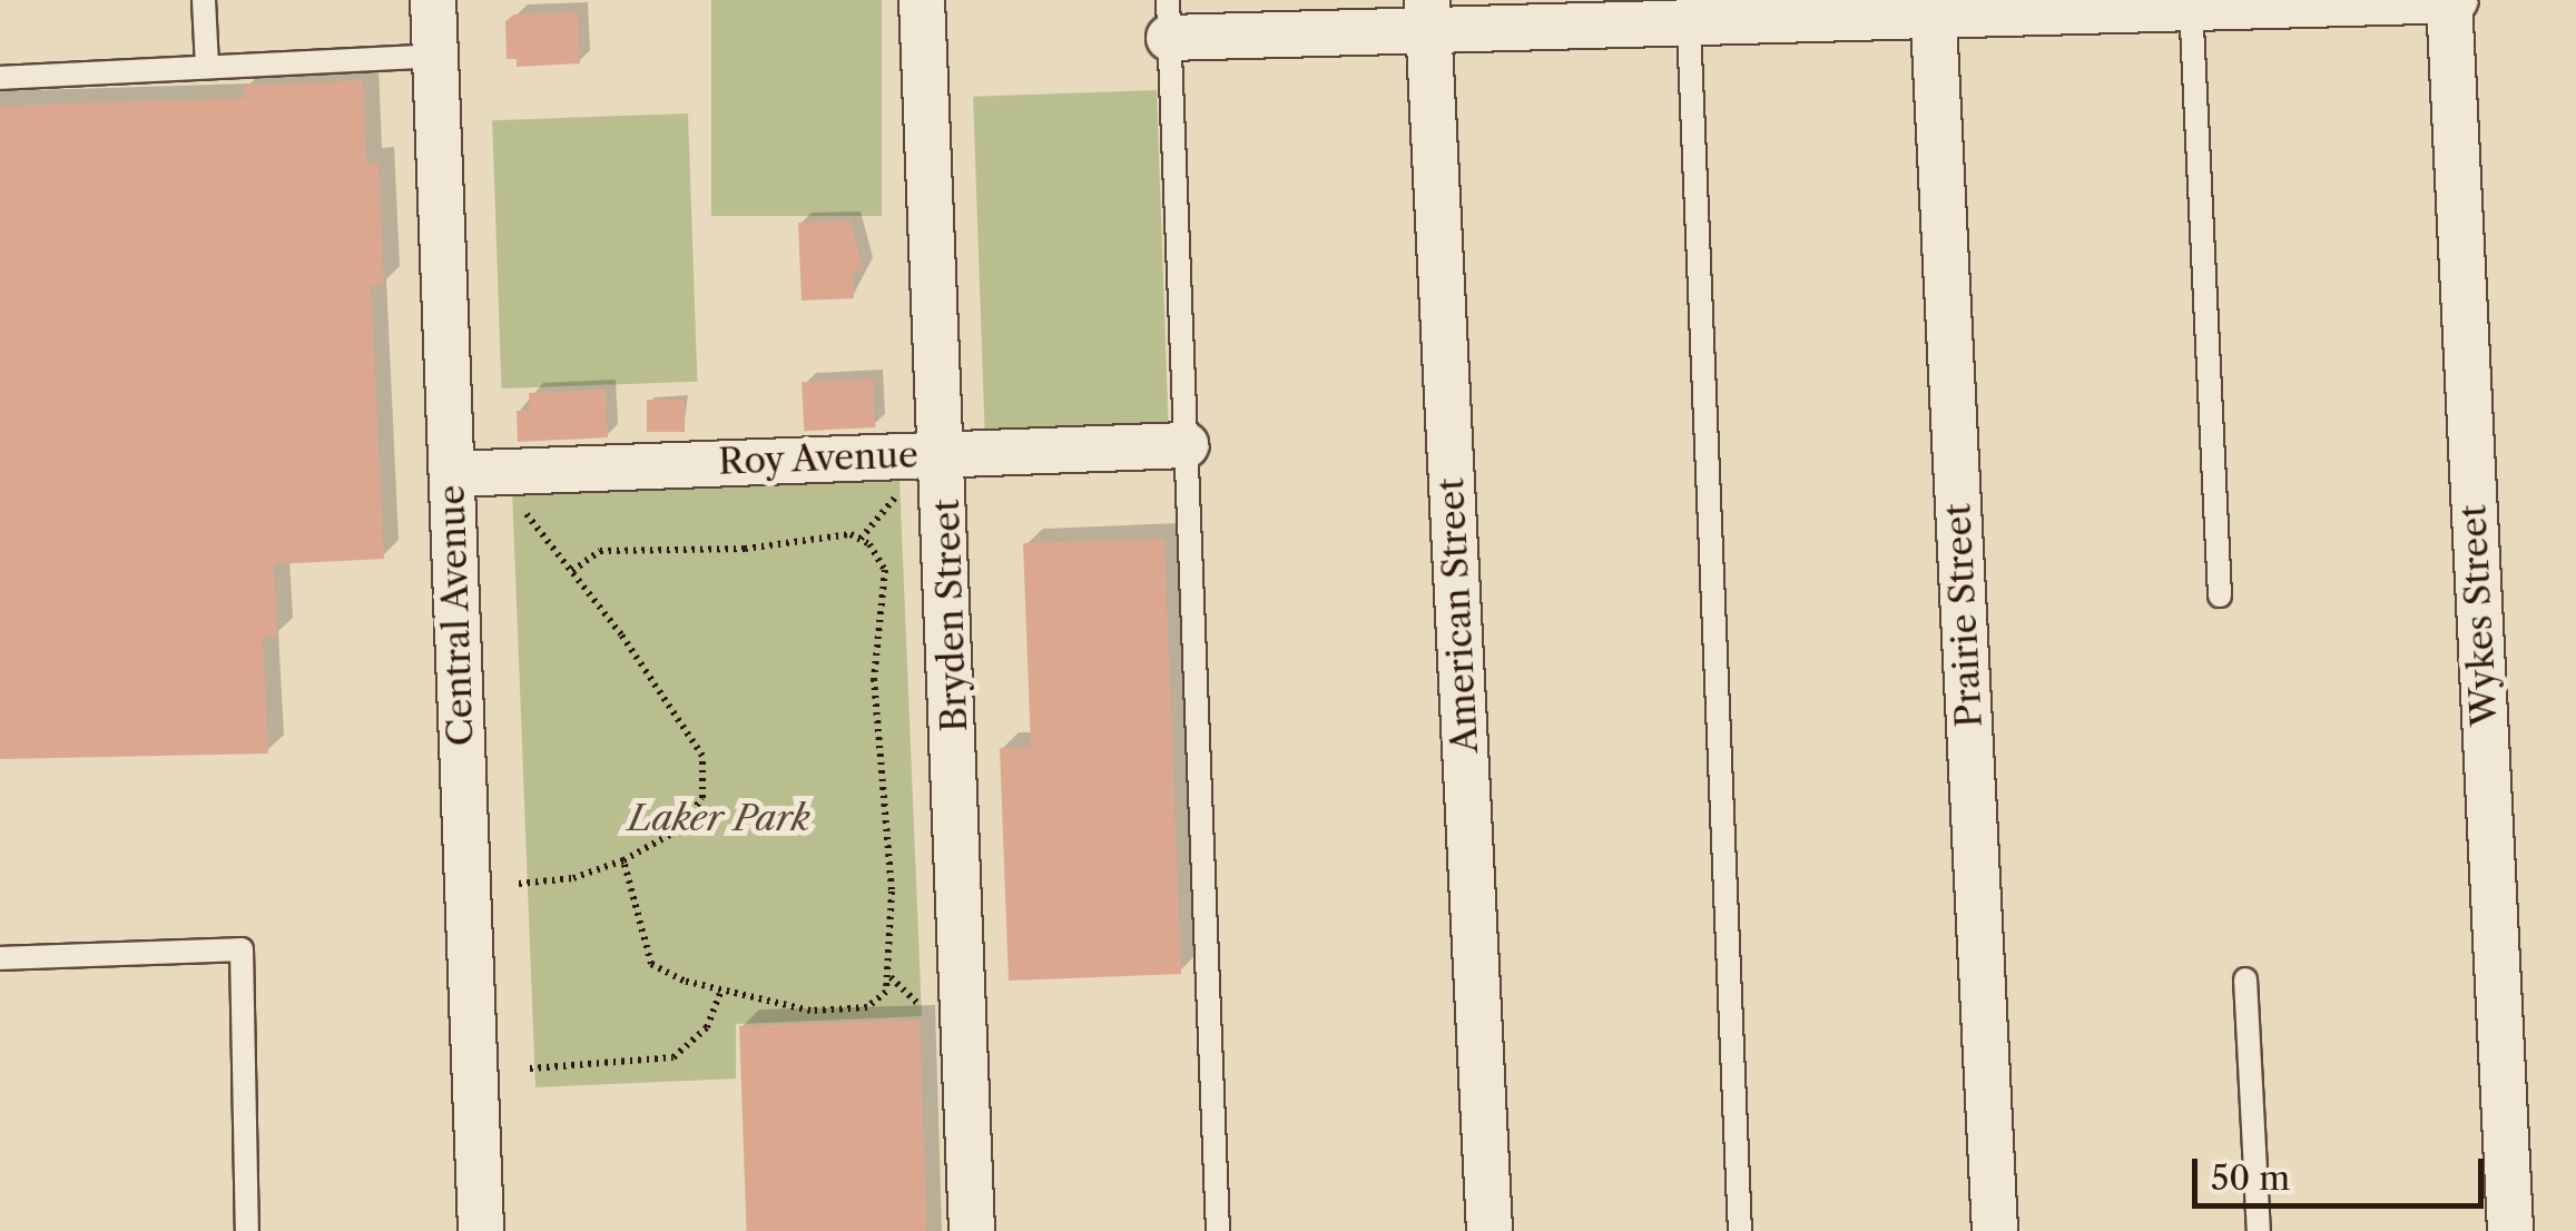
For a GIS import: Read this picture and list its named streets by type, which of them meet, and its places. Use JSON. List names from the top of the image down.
{
  "streets": {
    "street": [
      "Roy Avenue",
      "Central Avenue",
      "Bryden Street",
      "American Street",
      "Prairie Street",
      "Wykes Street"
    ]
  },
  "crossings": [
    ["Roy Avenue", "Central Avenue"],
    ["Roy Avenue", "Bryden Street"]
  ],
  "parks": ["Laker Park"],
  "scale_bar": "50 m"
}
